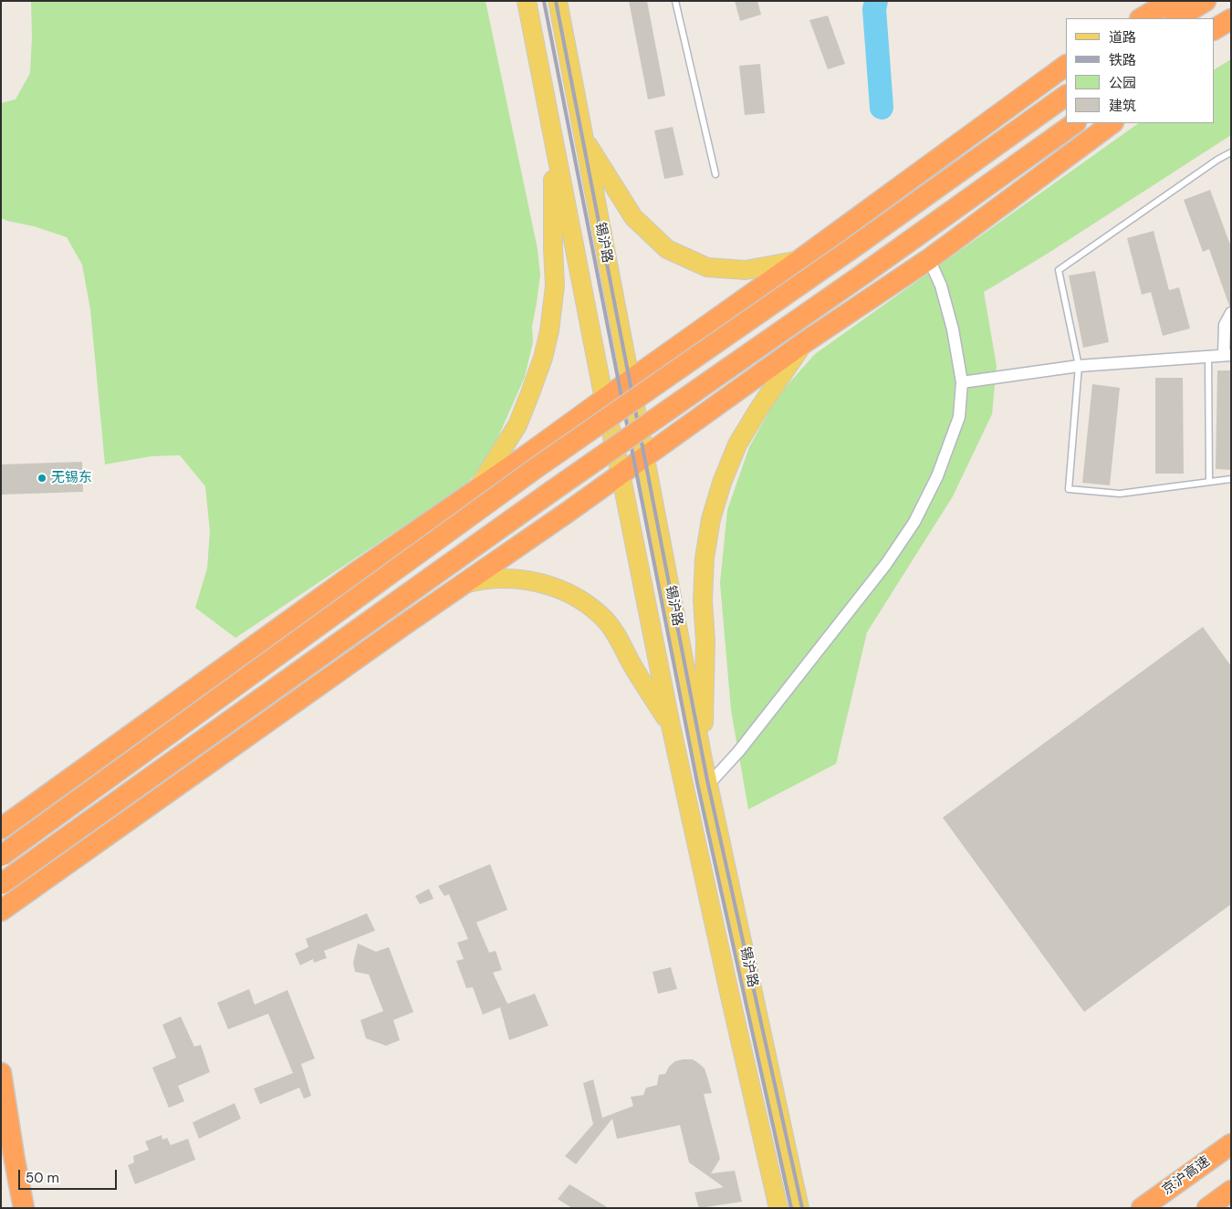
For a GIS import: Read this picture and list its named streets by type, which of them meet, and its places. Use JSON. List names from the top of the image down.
{
  "streets": {
    "highway": ["京沪高速"],
    "main road": ["锡沪路"]
  },
  "places": ["无锡东"],
  "legend": [
    "道路",
    "铁路",
    "公园",
    "建筑"
  ],
  "scale_bar": "50 m"
}
